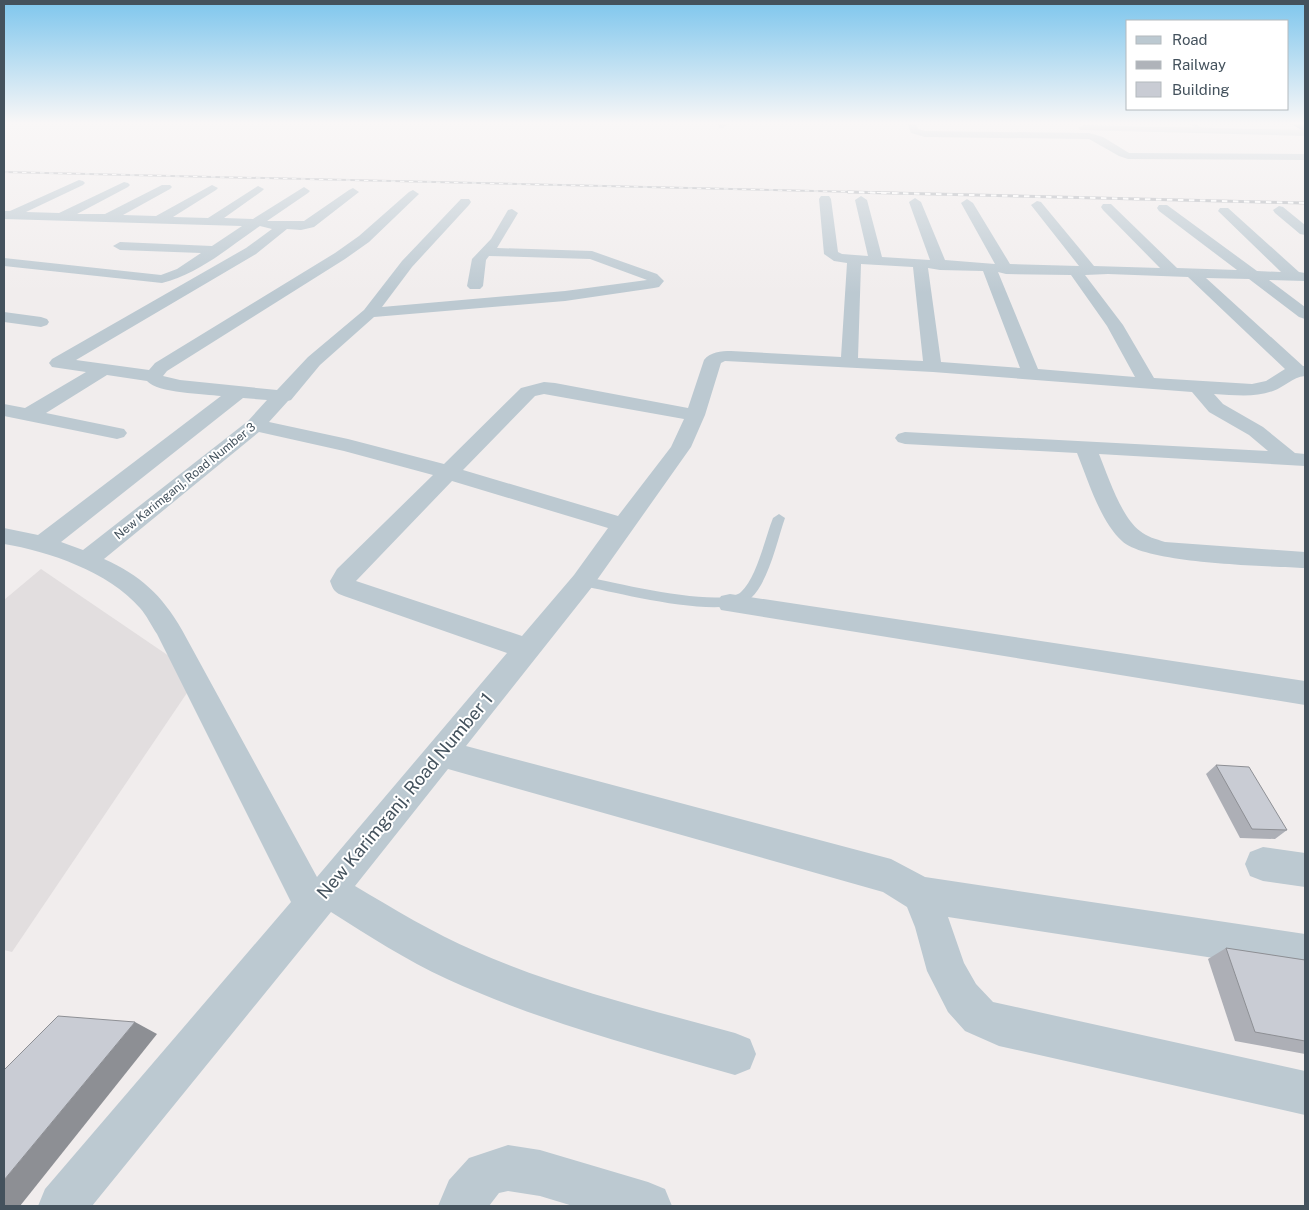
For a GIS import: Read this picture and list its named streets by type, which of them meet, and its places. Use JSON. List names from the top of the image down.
{
  "streets": {
    "street": ["New Karimganj, Road Number 3", "New Karimganj, Road Number 1"]
  },
  "legend": ["Road", "Railway", "Building"]
}
